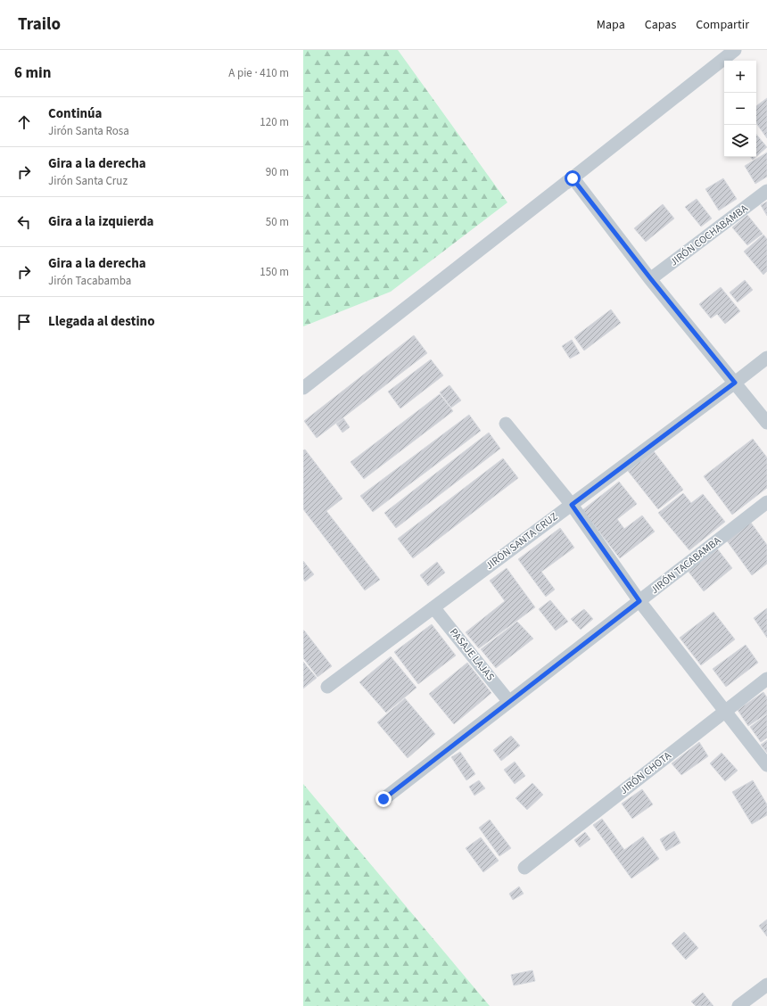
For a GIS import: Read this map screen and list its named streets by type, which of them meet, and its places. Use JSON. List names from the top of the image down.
{
  "streets": {
    "street": [
      "JIRÓN COCHABAMBA",
      "JIRÓN SANTA CRUZ",
      "JIRÓN TACABAMBA",
      "PASAJE LAJAS",
      "JIRÓN CHOTA"
    ]
  },
  "crossings": [
    ["JIRÓN SANTA CRUZ", "PASAJE LAJAS"],
    ["JIRÓN TACABAMBA", "PASAJE LAJAS"]
  ],
  "page": {
    "header": "Trailo",
    "nav": ["Mapa", "Capas", "Compartir"],
    "heading": ["6 min", "A pie · 410 m"],
    "map_buttons": ["+", "−"],
    "list": [
      ["Continúa", "Jirón Santa Rosa", "120 m"],
      ["Gira a la derecha", "Jirón Santa Cruz", "90 m"],
      ["Gira a la izquierda", "50 m"],
      ["Gira a la derecha", "Jirón Tacabamba", "150 m"],
      "Llegada al destino"
    ]
  }
}
